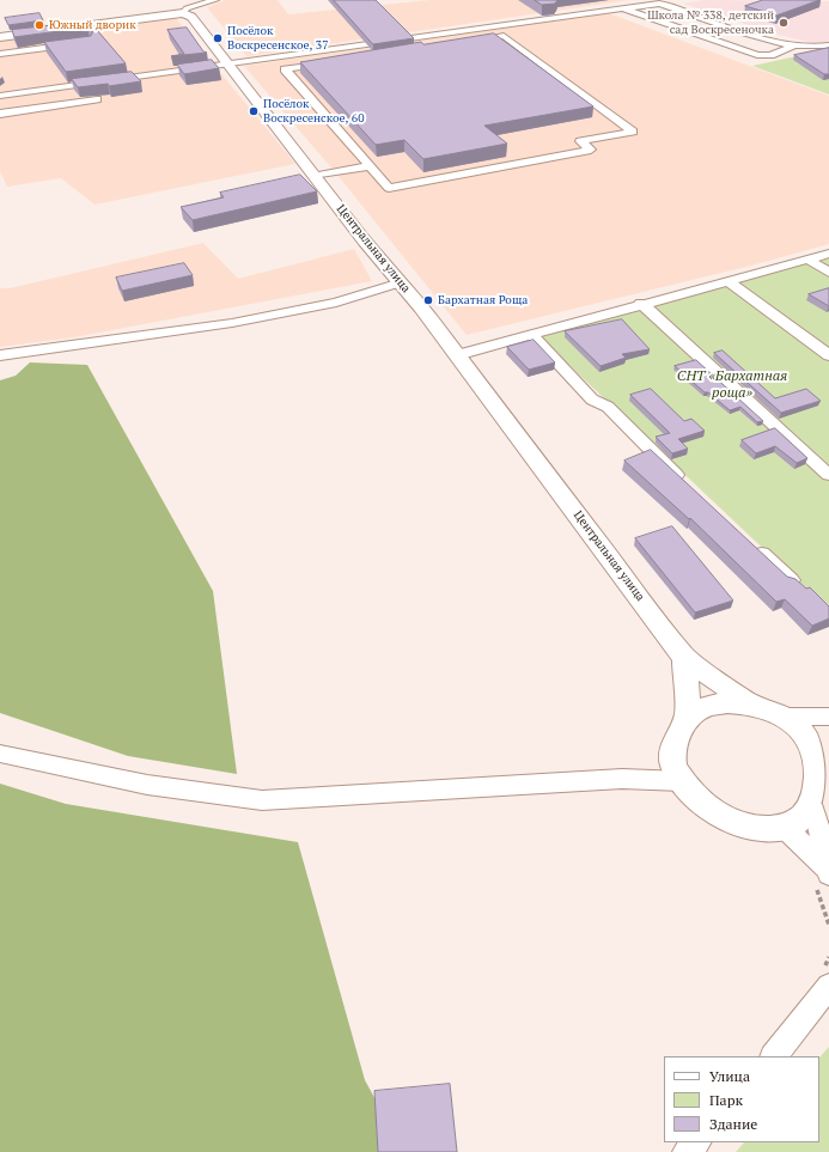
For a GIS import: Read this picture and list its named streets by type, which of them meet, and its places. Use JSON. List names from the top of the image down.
{
  "streets": {
    "main road": ["Центральная улица"]
  },
  "parks": ["СНТ «Бархатная роща»"],
  "places": [
    "Школа № 338, детский сад Воскресеночка",
    "Южный дворик",
    "Посёлок Воскресенское, 37",
    "Посёлок Воскресенское, 60",
    "Бархатная Роща"
  ],
  "legend": ["Улица", "Парк", "Здание"]
}
